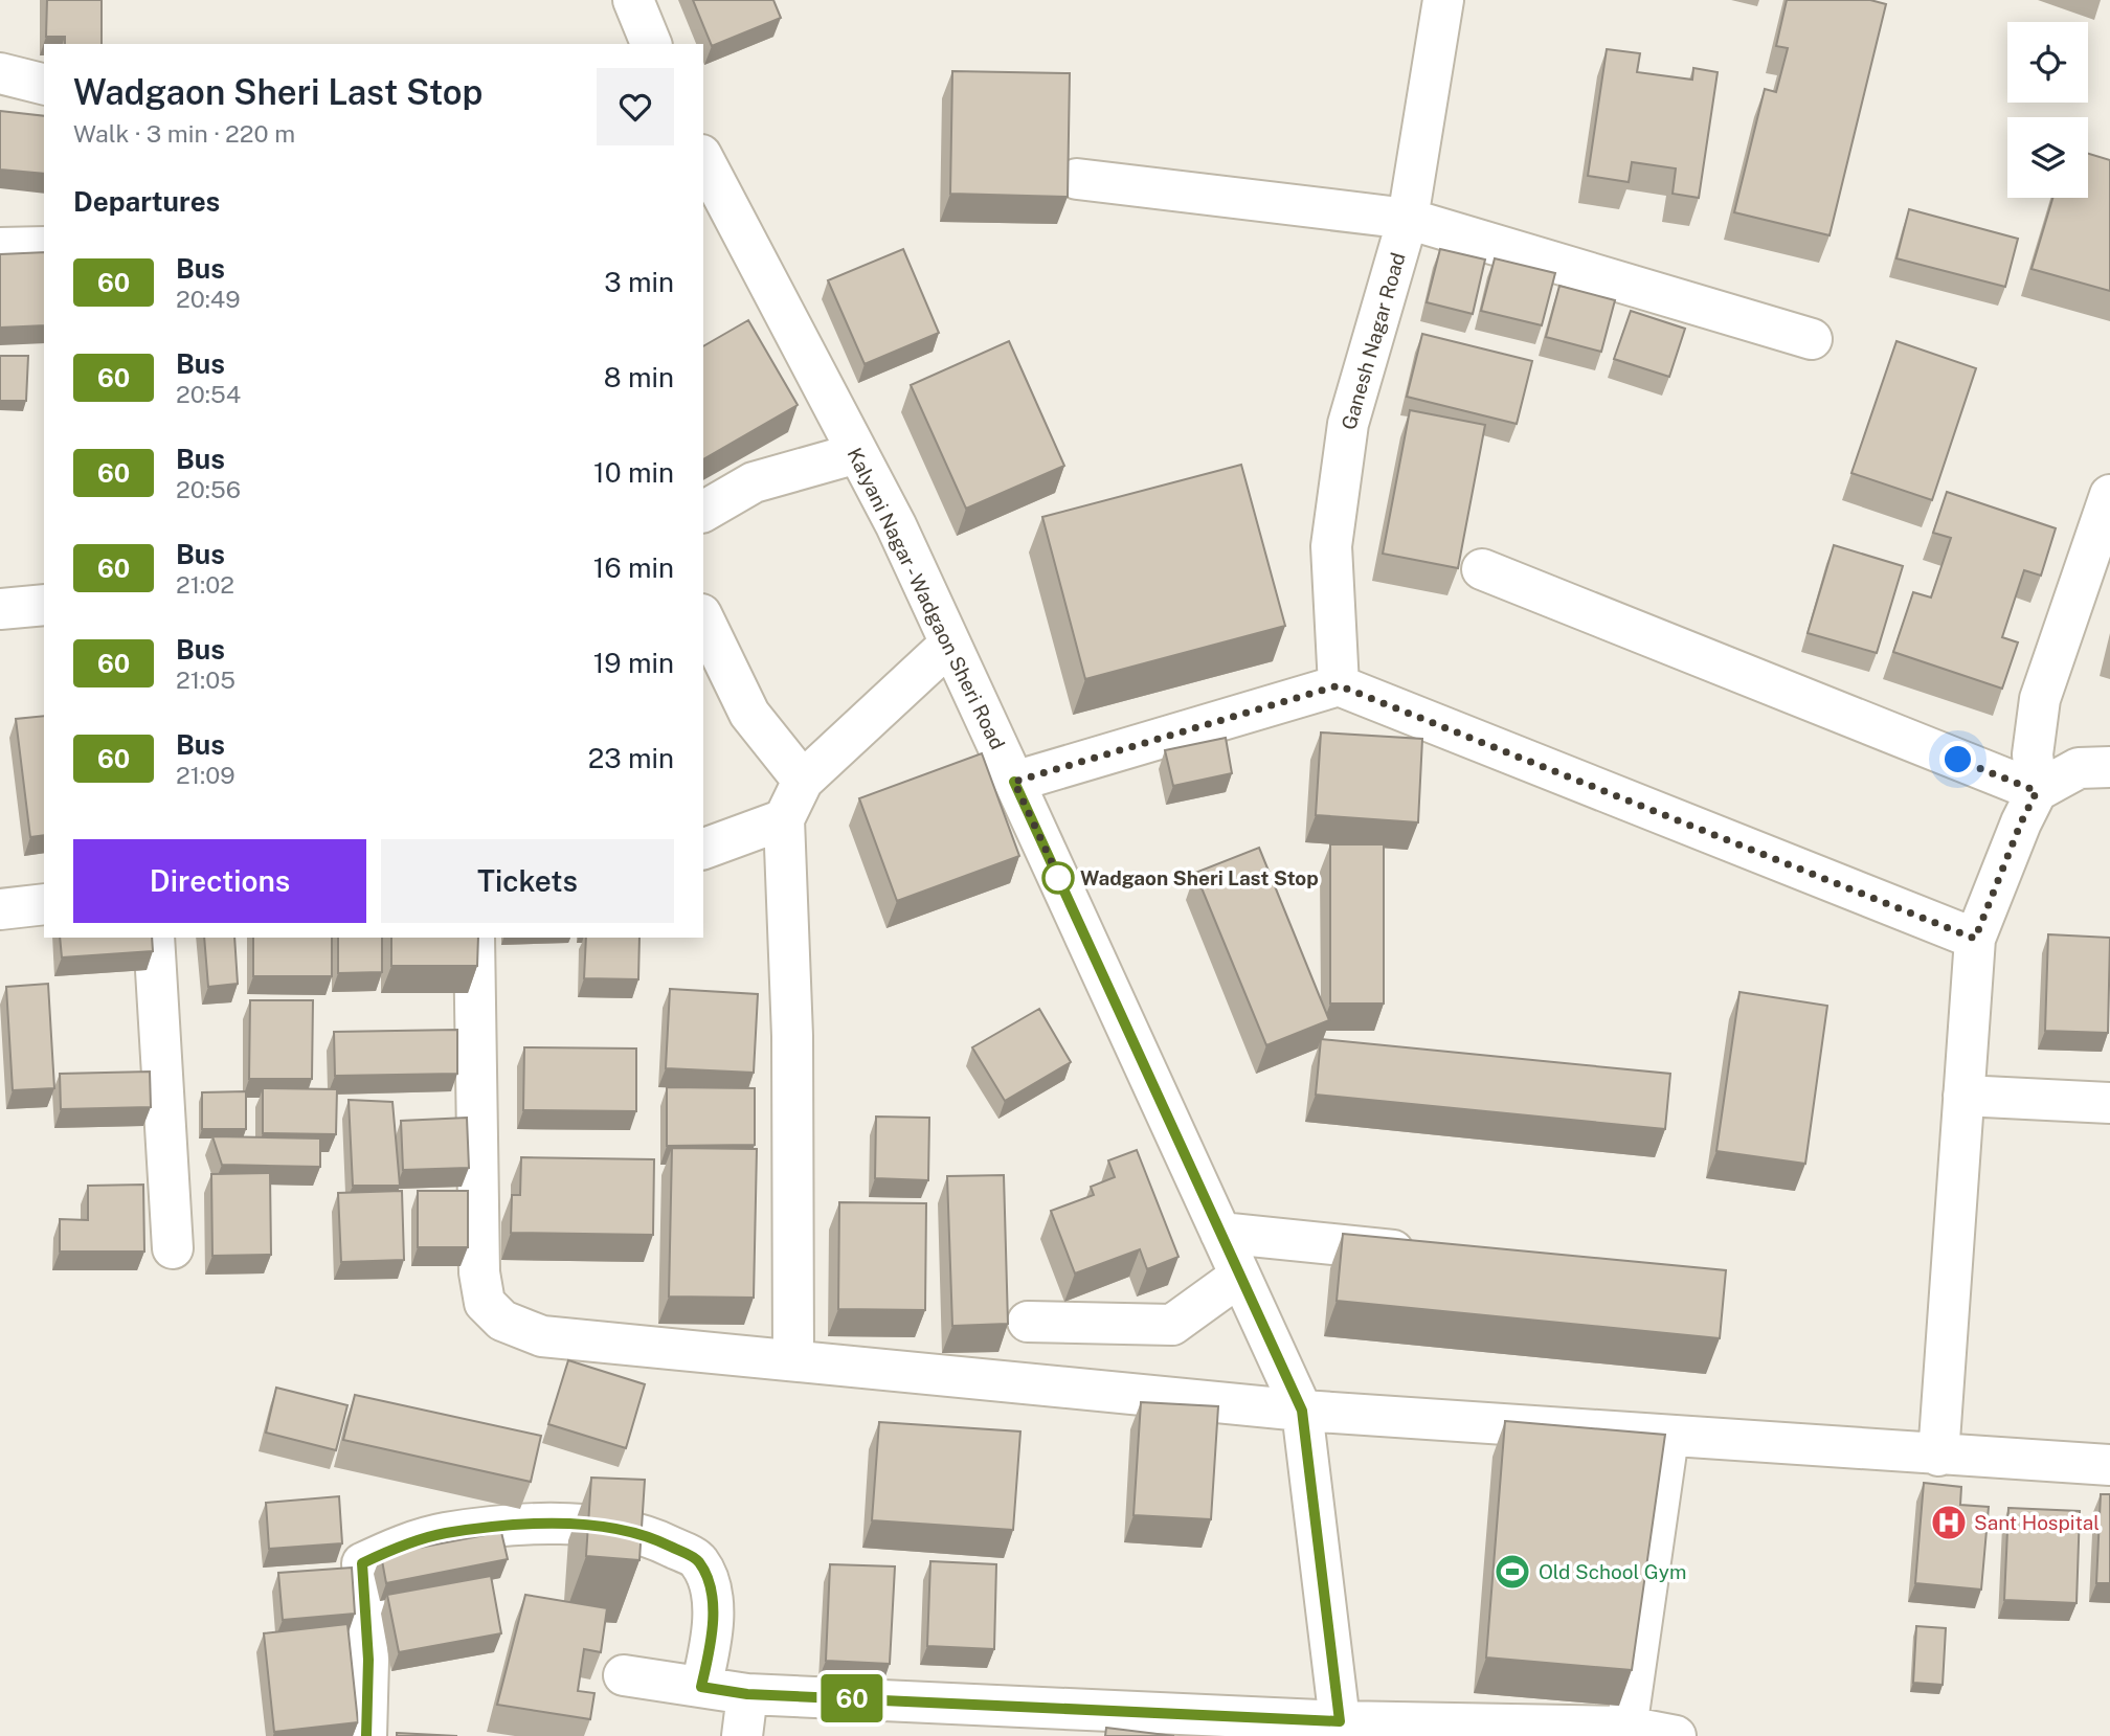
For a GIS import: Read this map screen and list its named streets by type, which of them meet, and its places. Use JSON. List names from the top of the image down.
{
  "streets": {
    "street": ["Ganesh Nagar Road", "Kalyani Nagar - Wadgaon Sheri Road"]
  },
  "places": {
    "other": ["Wadgaon Sheri Last Stop"],
    "hospital": ["Sant Hospital"],
    "sports": ["Old School Gym"]
  },
  "lines": ["bus line 60"],
  "page": {
    "on_map": "60",
    "heading": [
      ["Wadgaon Sheri Last Stop", "Walk · 3 min · 220 m"],
      "Departures"
    ],
    "list": [
      {
        "mark": "60",
        "name": "Bus",
        "note": "20:49",
        "value": "3 min"
      },
      {
        "mark": "60",
        "name": "Bus",
        "note": "20:54",
        "value": "8 min"
      },
      {
        "mark": "60",
        "name": "Bus",
        "note": "20:56",
        "value": "10 min"
      },
      {
        "mark": "60",
        "name": "Bus",
        "note": "21:02",
        "value": "16 min"
      },
      {
        "mark": "60",
        "name": "Bus",
        "note": "21:05",
        "value": "19 min"
      },
      {
        "mark": "60",
        "name": "Bus",
        "note": "21:09",
        "value": "23 min"
      }
    ],
    "buttons": ["Directions", "Tickets"]
  }
}
